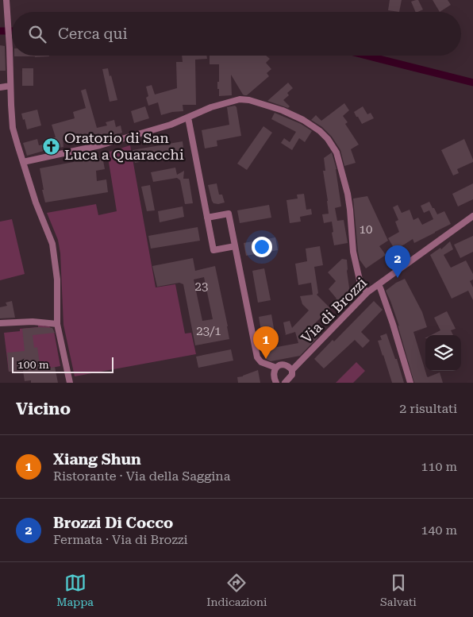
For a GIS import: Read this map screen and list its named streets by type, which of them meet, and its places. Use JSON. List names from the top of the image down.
{
  "streets": {
    "street": ["Via di Brozzi"]
  },
  "places": {
    "church": ["Oratorio di San Luca a Quaracchi"]
  },
  "house_numbers": ["10", "23", "23/1"],
  "scale_bar": "100 m",
  "page": {
    "search": "Cerca qui",
    "pins": ["2", "1"],
    "scale": "100 m",
    "heading": ["Vicino", "2 risultati"],
    "list": [
      {
        "mark": "1",
        "name": "Xiang Shun",
        "note": "Ristorante · Via della Saggina",
        "value": "110 m"
      },
      {
        "mark": "2",
        "name": "Brozzi Di Cocco",
        "note": "Fermata · Via di Brozzi",
        "value": "140 m"
      }
    ],
    "nav": ["Mappa", "Indicazioni", "Salvati"]
  }
}
